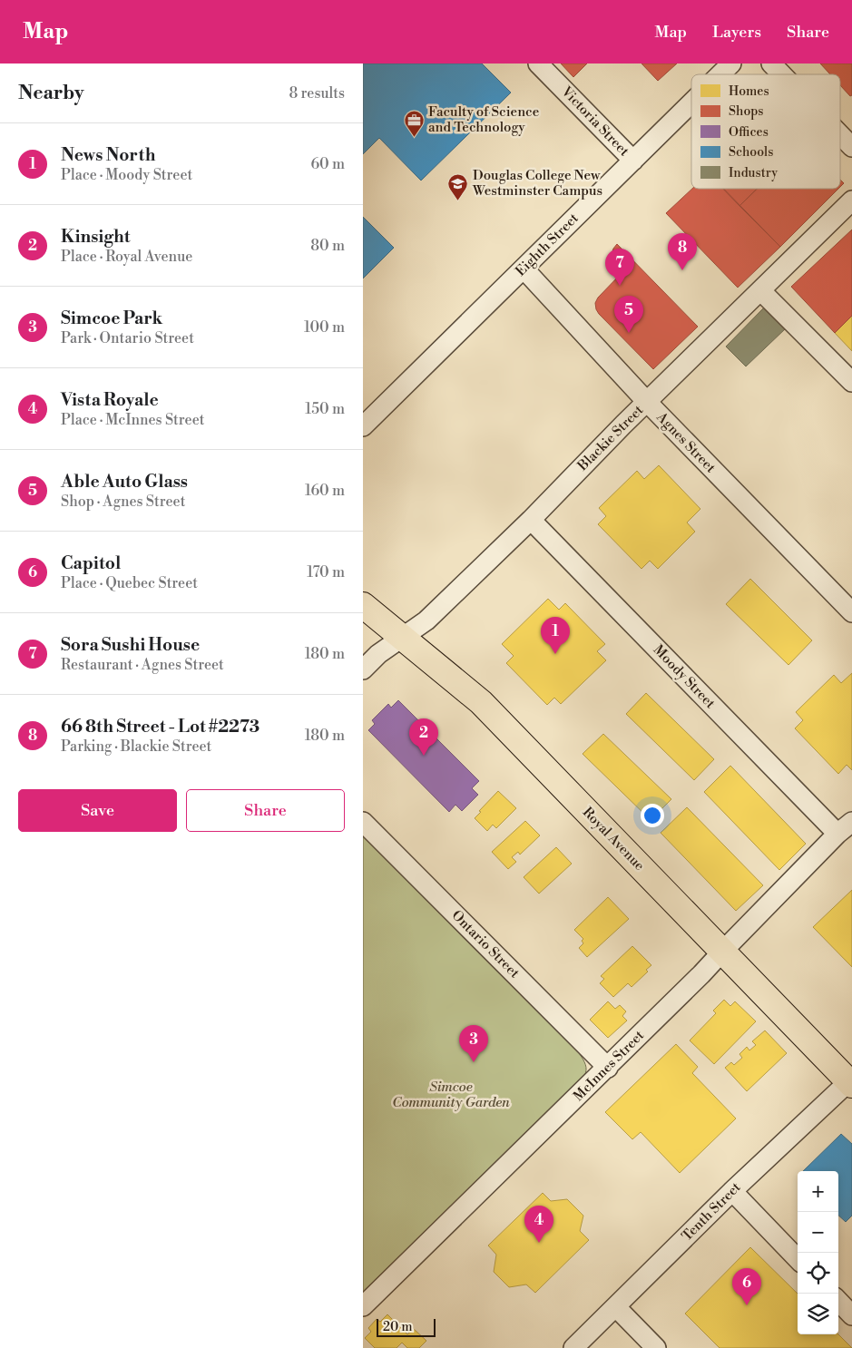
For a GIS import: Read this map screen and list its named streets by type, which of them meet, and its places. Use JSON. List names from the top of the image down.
{
  "streets": {
    "main road": ["Royal Avenue"],
    "street": [
      "Victoria Street",
      "Eighth Street",
      "Blackie Street",
      "Agnes Street",
      "Moody Street",
      "Ontario Street",
      "McInnes Street",
      "Tenth Street"
    ]
  },
  "crossings": [
    ["Victoria Street", "Eighth Street"],
    ["Eighth Street", "Agnes Street"],
    ["Blackie Street", "Agnes Street"],
    ["Blackie Street", "Moody Street"],
    ["Blackie Street", "Royal Avenue"],
    ["Moody Street", "McInnes Street"],
    ["Royal Avenue", "McInnes Street"],
    ["Royal Avenue", "Tenth Street"],
    ["Ontario Street", "McInnes Street"]
  ],
  "parks": ["Simcoe Community Garden"],
  "places": {
    "office": ["Faculty of Science and Technology"],
    "school or university": ["Douglas College New Westminster Campus"]
  },
  "legend": [
    "Homes",
    "Shops",
    "Offices",
    "Schools",
    "Industry"
  ],
  "scale_bar": "20 m",
  "page": {
    "header": "Map",
    "nav": ["Map", "Layers", "Share"],
    "heading": ["Nearby", "8 results"],
    "list": [
      {
        "mark": "1",
        "name": "News North",
        "note": "Place · Moody Street",
        "value": "60 m"
      },
      {
        "mark": "2",
        "name": "Kinsight",
        "note": "Place · Royal Avenue",
        "value": "80 m"
      },
      {
        "mark": "3",
        "name": "Simcoe Park",
        "note": "Park · Ontario Street",
        "value": "100 m"
      },
      {
        "mark": "4",
        "name": "Vista Royale",
        "note": "Place · McInnes Street",
        "value": "150 m"
      },
      {
        "mark": "5",
        "name": "Able Auto Glass",
        "note": "Shop · Agnes Street",
        "value": "160 m"
      },
      {
        "mark": "6",
        "name": "Capitol",
        "note": "Place · Quebec Street",
        "value": "170 m"
      },
      {
        "mark": "7",
        "name": "Sora Sushi House",
        "note": "Restaurant · Agnes Street",
        "value": "180 m"
      },
      {
        "mark": "8",
        "name": "66 8th Street - Lot #2273",
        "note": "Parking · Blackie Street",
        "value": "180 m"
      }
    ],
    "pins": [
      "8",
      "7",
      "5",
      "1",
      "2",
      "3",
      "4",
      "6"
    ],
    "buttons": ["Save", "Share"],
    "map_buttons": ["+", "−"],
    "scale": "20 m"
  }
}
